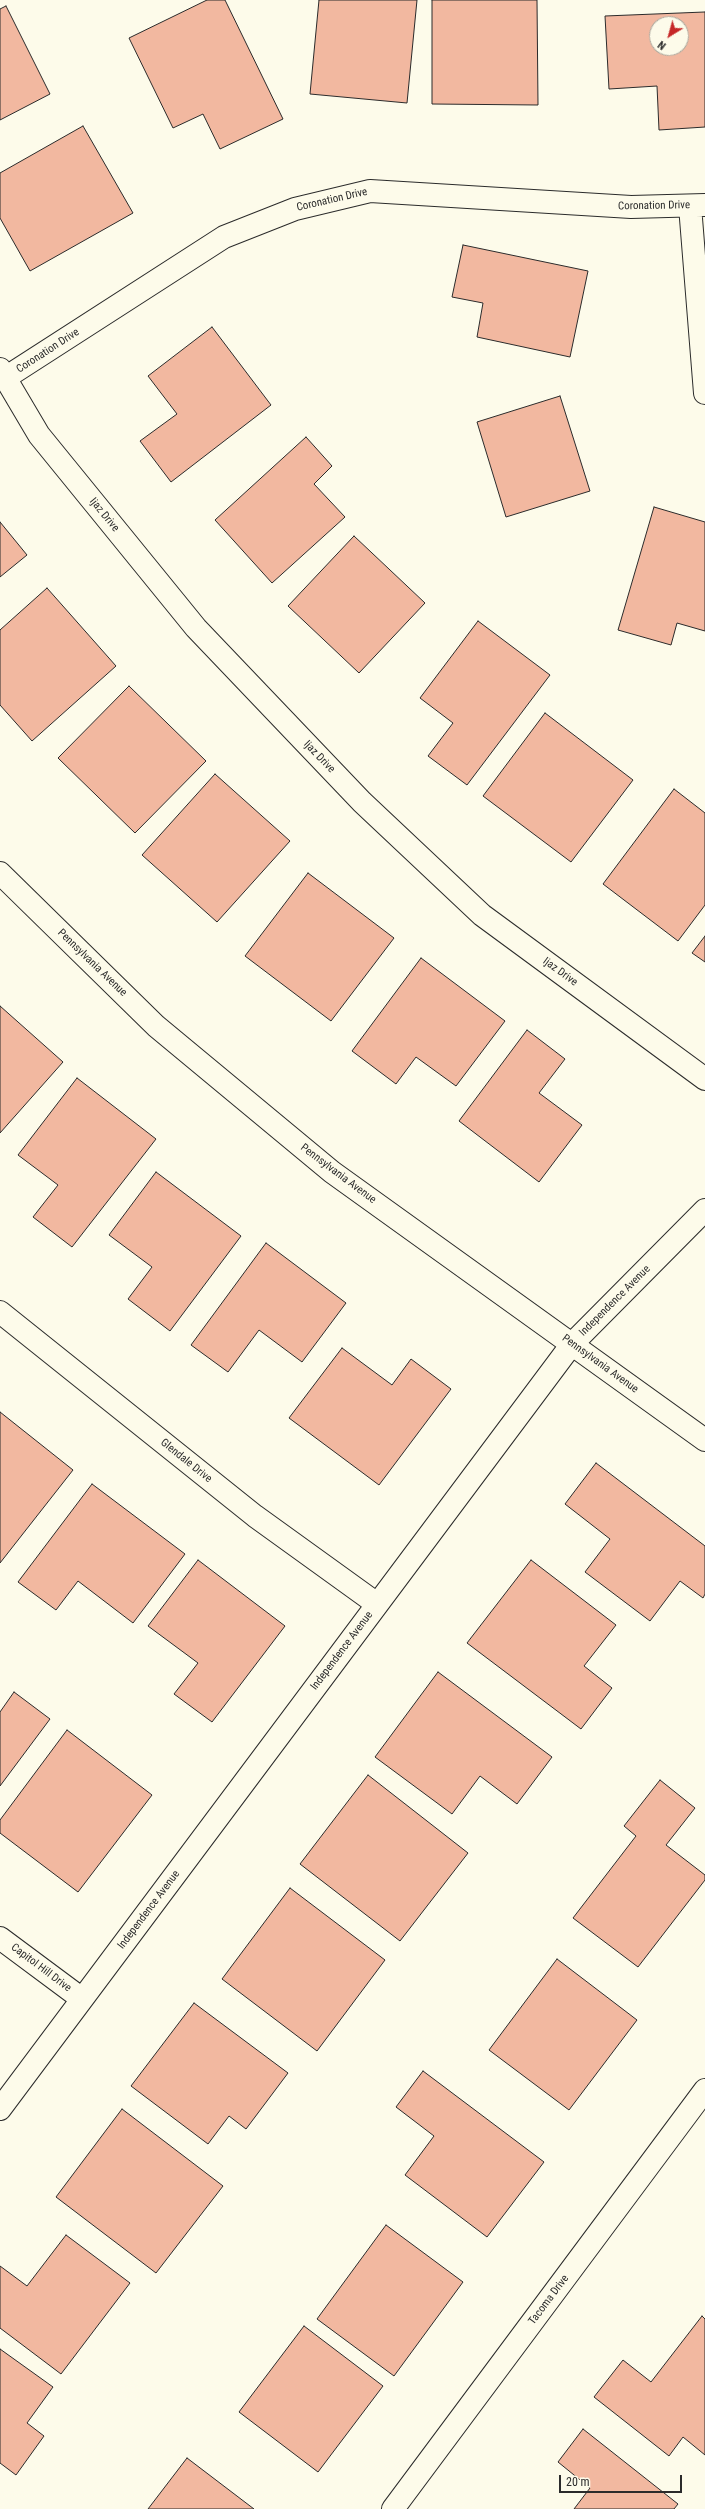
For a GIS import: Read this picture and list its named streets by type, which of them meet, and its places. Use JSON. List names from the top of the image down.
{
  "streets": {
    "street": [
      "Coronation Drive",
      "Ijaz Drive",
      "Pennsylvania Avenue",
      "Independence Avenue",
      "Glendale Drive",
      "Capitol Hill Drive",
      "Tacoma Drive"
    ]
  },
  "crossings": [
    ["Coronation Drive", "Ijaz Drive"],
    ["Pennsylvania Avenue", "Independence Avenue"],
    ["Independence Avenue", "Glendale Drive"],
    ["Independence Avenue", "Capitol Hill Drive"]
  ],
  "scale_bar": "20 m",
  "north": "bottom left"
}
